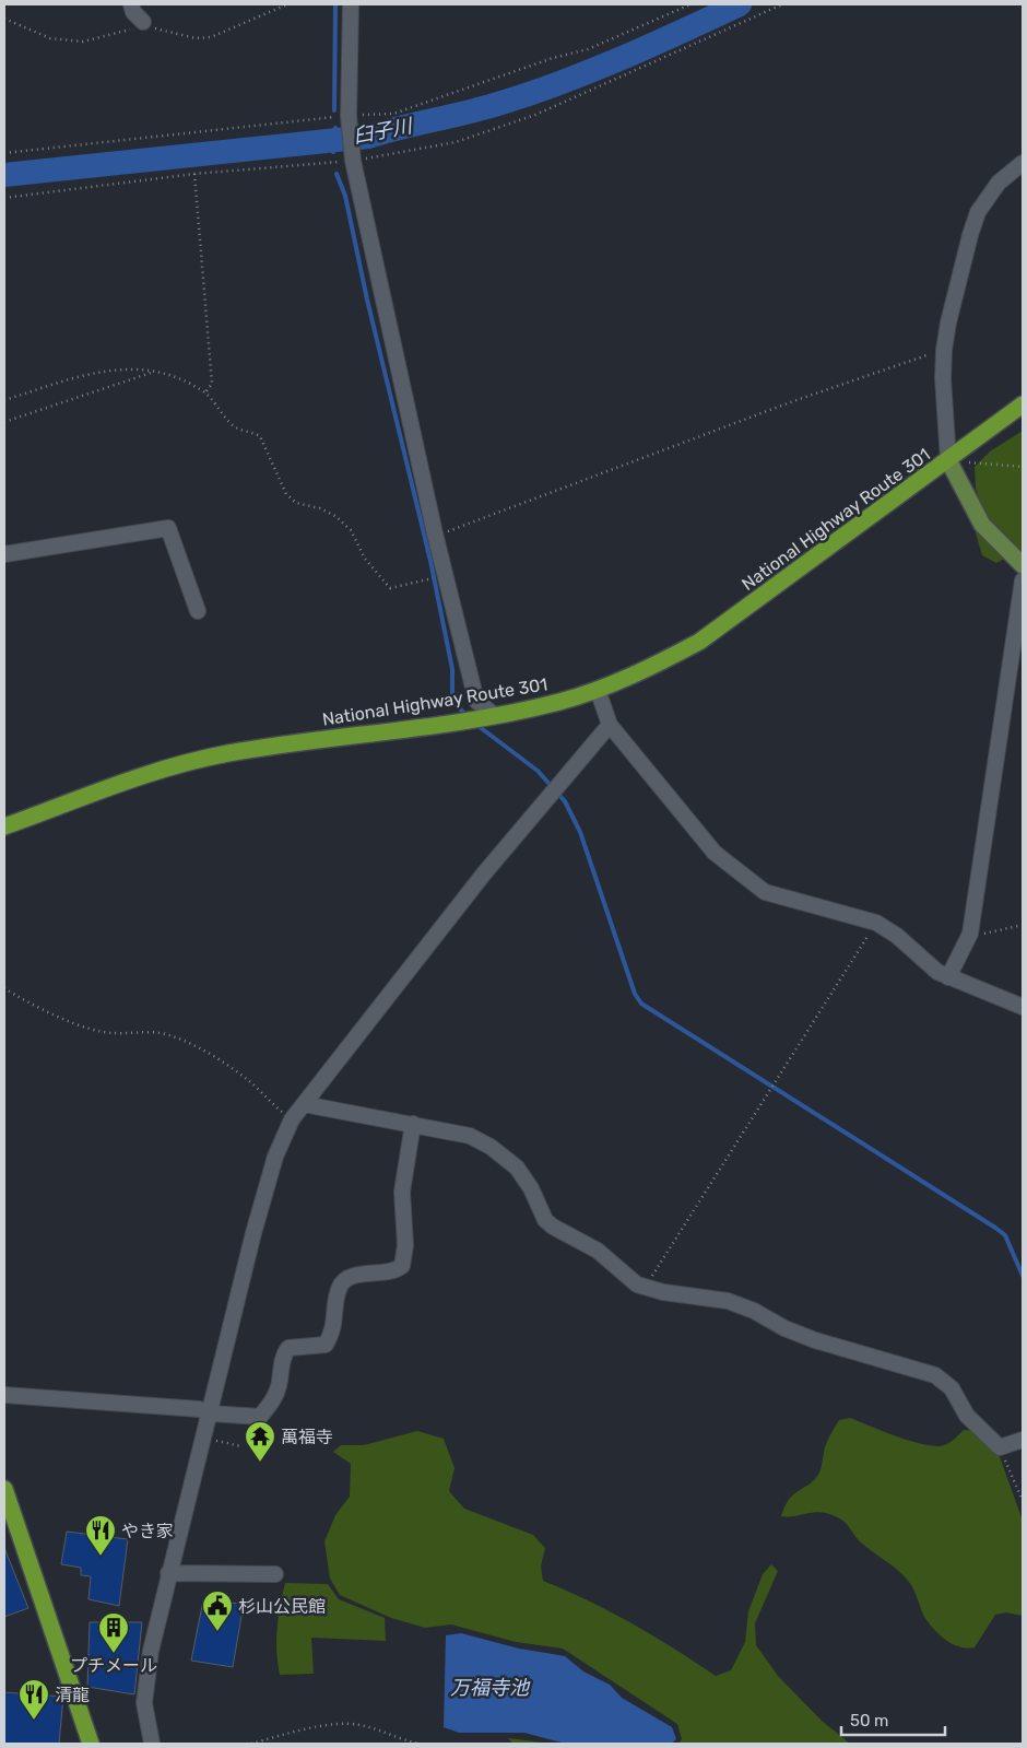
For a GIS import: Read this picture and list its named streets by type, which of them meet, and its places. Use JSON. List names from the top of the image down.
{
  "streets": {
    "highway": ["National Highway Route 301"]
  },
  "water": ["臼子川", "万福寺池"],
  "places": {
    "temple": ["萬福寺"],
    "restaurant": ["やき家", "清龍"],
    "public building": ["杉山公民館"],
    "building": ["プチメール"]
  },
  "scale_bar": "50 m"
}
